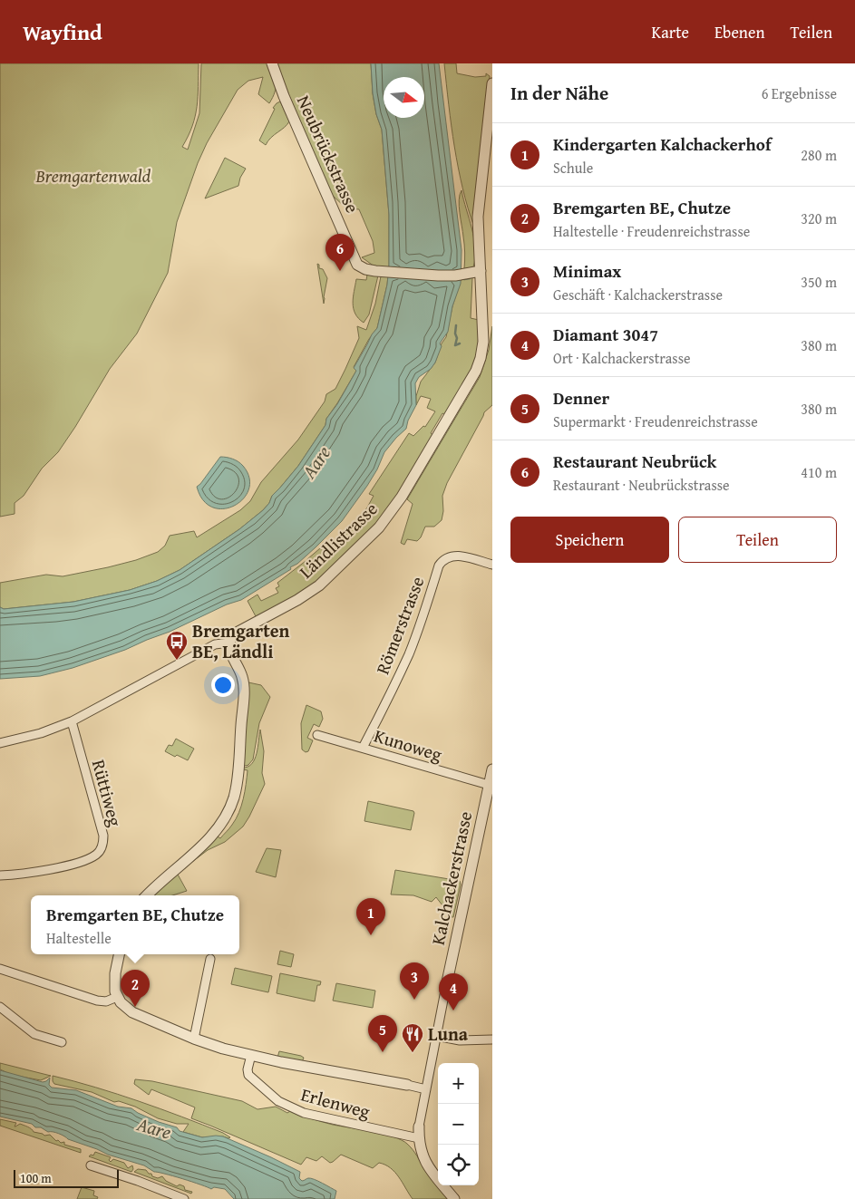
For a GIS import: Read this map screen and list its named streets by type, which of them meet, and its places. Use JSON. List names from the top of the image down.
{
  "streets": {
    "street": [
      "Neubrückstrasse",
      "Ländlistrasse",
      "Römerstrasse",
      "Kunoweg",
      "Rüttiweg",
      "Kalchackerstrasse",
      "Erlenweg"
    ]
  },
  "crossings": [
    ["Neubrückstrasse", "Ländlistrasse"],
    ["Ländlistrasse", "Rüttiweg"],
    ["Römerstrasse", "Kunoweg"],
    ["Kunoweg", "Kalchackerstrasse"],
    ["Kalchackerstrasse", "Erlenweg"]
  ],
  "water": ["Aare"],
  "parks": ["Bremgartenwald"],
  "places": {
    "bus stop": ["Bremgarten BE, Ländli"],
    "restaurant": ["Luna"]
  },
  "scale_bar": "100 m",
  "north": "right",
  "page": {
    "header": "Wayfind",
    "nav": ["Karte", "Ebenen", "Teilen"],
    "heading": ["In der Nähe", "6 Ergebnisse"],
    "list": [
      {
        "mark": "1",
        "name": "Kindergarten Kalchackerhof",
        "note": "Schule",
        "value": "280 m"
      },
      {
        "mark": "2",
        "name": "Bremgarten BE, Chutze",
        "note": "Haltestelle · Freudenreichstrasse",
        "value": "320 m"
      },
      {
        "mark": "3",
        "name": "Minimax",
        "note": "Geschäft · Kalchackerstrasse",
        "value": "350 m"
      },
      {
        "mark": "4",
        "name": "Diamant 3047",
        "note": "Ort · Kalchackerstrasse",
        "value": "380 m"
      },
      {
        "mark": "5",
        "name": "Denner",
        "note": "Supermarkt · Freudenreichstrasse",
        "value": "380 m"
      },
      {
        "mark": "6",
        "name": "Restaurant Neubrück",
        "note": "Restaurant · Neubrückstrasse",
        "value": "410 m"
      }
    ],
    "pins": [
      "6",
      "1",
      "3",
      "2",
      "4",
      "5"
    ],
    "buttons": ["Speichern", "Teilen"],
    "popup": ["Bremgarten BE, Chutze", "Haltestelle"],
    "map_buttons": ["+", "−"],
    "scale": "100 m"
  }
}
